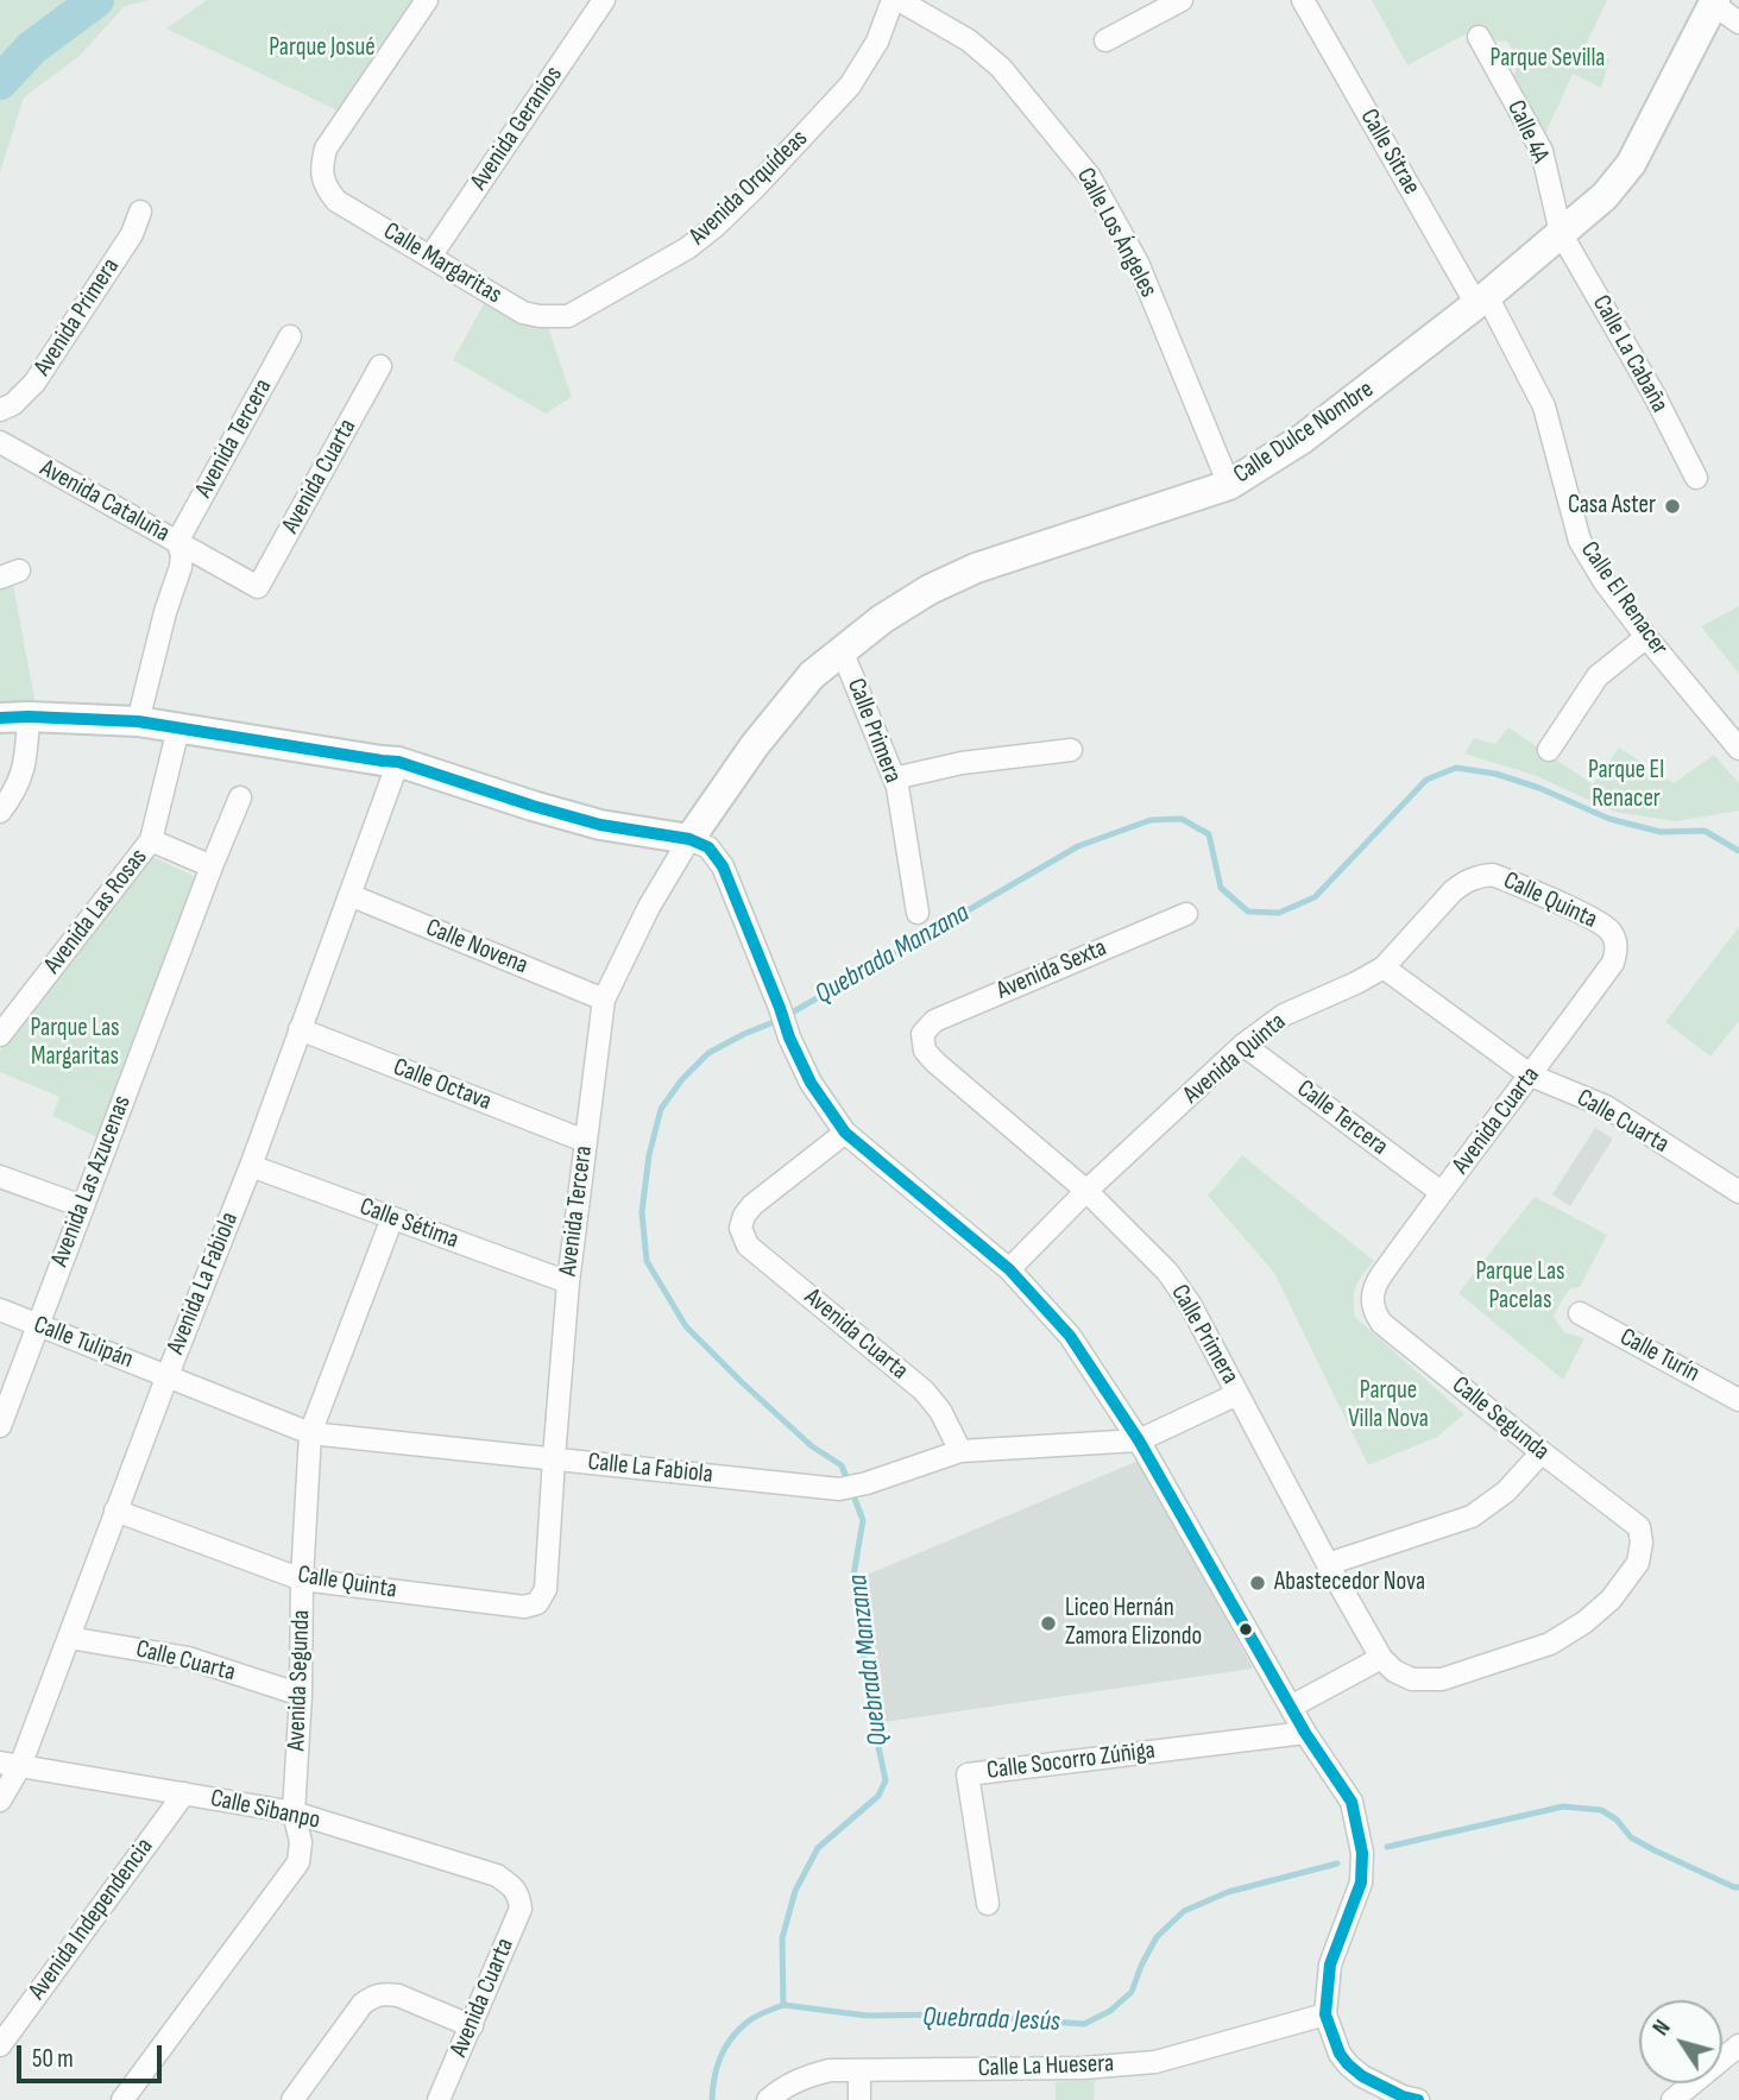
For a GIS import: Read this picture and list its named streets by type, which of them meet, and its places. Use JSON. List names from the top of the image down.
{
  "streets": {
    "street": [
      "Avenida Geranios",
      "Calle 4A",
      "Calle Sitrae",
      "Avenida Orquídeas",
      "Calle Los Ángeles",
      "Calle Margaritas",
      "Avenida Primera",
      "Calle La Cabaña",
      "Calle Dulce Nombre",
      "Avenida Tercera",
      "Avenida Cuarta",
      "Avenida Cataluña",
      "Calle El Renacer",
      "Calle Primera",
      "Calle Quinta",
      "Avenida Las Rosas",
      "Calle Novena",
      "Avenida Sexta",
      "Avenida Quinta",
      "Calle Octava",
      "Calle Tercera",
      "Calle Cuarta",
      "Avenida Las Azucenas",
      "Calle Sétima",
      "Avenida La Fabiola",
      "Calle Tulipán",
      "Calle Turín",
      "Calle Segunda",
      "Calle La Fabiola",
      "Avenida Segunda",
      "Calle Socorro Zúñiga",
      "Calle Sibanpo",
      "Avenida Independencia",
      "Calle La Huesera"
    ]
  },
  "crossings": [
    ["Avenida Geranios", "Calle Margaritas"],
    ["Calle 4A", "Calle La Cabaña"],
    ["Calle 4A", "Calle Dulce Nombre"],
    ["Calle Sitrae", "Calle Dulce Nombre"],
    ["Calle Sitrae", "Calle El Renacer"],
    ["Avenida Orquídeas", "Calle Los Ángeles"],
    ["Avenida Orquídeas", "Calle Margaritas"],
    ["Calle Los Ángeles", "Calle Dulce Nombre"],
    ["Calle La Cabaña", "Calle Dulce Nombre"],
    ["Calle Dulce Nombre", "Avenida Tercera"],
    ["Calle Dulce Nombre", "Calle Primera"],
    ["Avenida Tercera", "Avenida Cuarta"],
    ["Avenida Tercera", "Avenida Cataluña"],
    ["Avenida Tercera", "Calle Quinta"],
    ["Avenida Tercera", "Calle Novena"],
    ["Avenida Tercera", "Calle Octava"],
    ["Avenida Tercera", "Calle Sétima"],
    ["Avenida Tercera", "Calle La Fabiola"],
    ["Avenida Cuarta", "Avenida Cataluña"],
    ["Avenida Cuarta", "Calle Quinta"],
    ["Avenida Cuarta", "Calle Tercera"],
    ["Avenida Cuarta", "Calle Cuarta"],
    ["Avenida Cuarta", "Calle Segunda"],
    ["Avenida Cuarta", "Calle La Fabiola"],
    ["Avenida Cuarta", "Calle Sibanpo"],
    ["Calle Primera", "Avenida Sexta"],
    ["Calle Primera", "Avenida Quinta"],
    ["Calle Primera", "Calle Segunda"],
    ["Calle Quinta", "Avenida Quinta"],
    ["Calle Quinta", "Avenida La Fabiola"],
    ["Calle Quinta", "Avenida Segunda"],
    ["Calle Novena", "Avenida La Fabiola"],
    ["Avenida Quinta", "Calle Tercera"],
    ["Avenida Quinta", "Calle Cuarta"],
    ["Calle Octava", "Avenida La Fabiola"],
    ["Calle Cuarta", "Avenida La Fabiola"],
    ["Calle Cuarta", "Avenida Segunda"],
    ["Avenida Las Azucenas", "Calle Tulipán"],
    ["Calle Sétima", "Avenida La Fabiola"],
    ["Calle Sétima", "Avenida Segunda"],
    ["Avenida La Fabiola", "Calle Tulipán"],
    ["Avenida La Fabiola", "Calle La Fabiola"],
    ["Avenida La Fabiola", "Calle Sibanpo"],
    ["Calle Tulipán", "Calle La Fabiola"],
    ["Calle La Fabiola", "Avenida Segunda"],
    ["Avenida Segunda", "Calle Sibanpo"],
    ["Calle Sibanpo", "Avenida Independencia"]
  ],
  "water": ["Quebrada Manzana", "Quebrada Jesús"],
  "parks": [
    "Parque Josué",
    "Parque Sevilla",
    "Parque El Renacer",
    "Parque Las Margaritas",
    "Parque Las Pacelas",
    "Parque Villa Nova"
  ],
  "places": ["Casa Aster", "Abastecedor Nova", "Liceo Hernán Zamora Elizondo"],
  "scale_bar": "50 m",
  "north": "top left"
}
